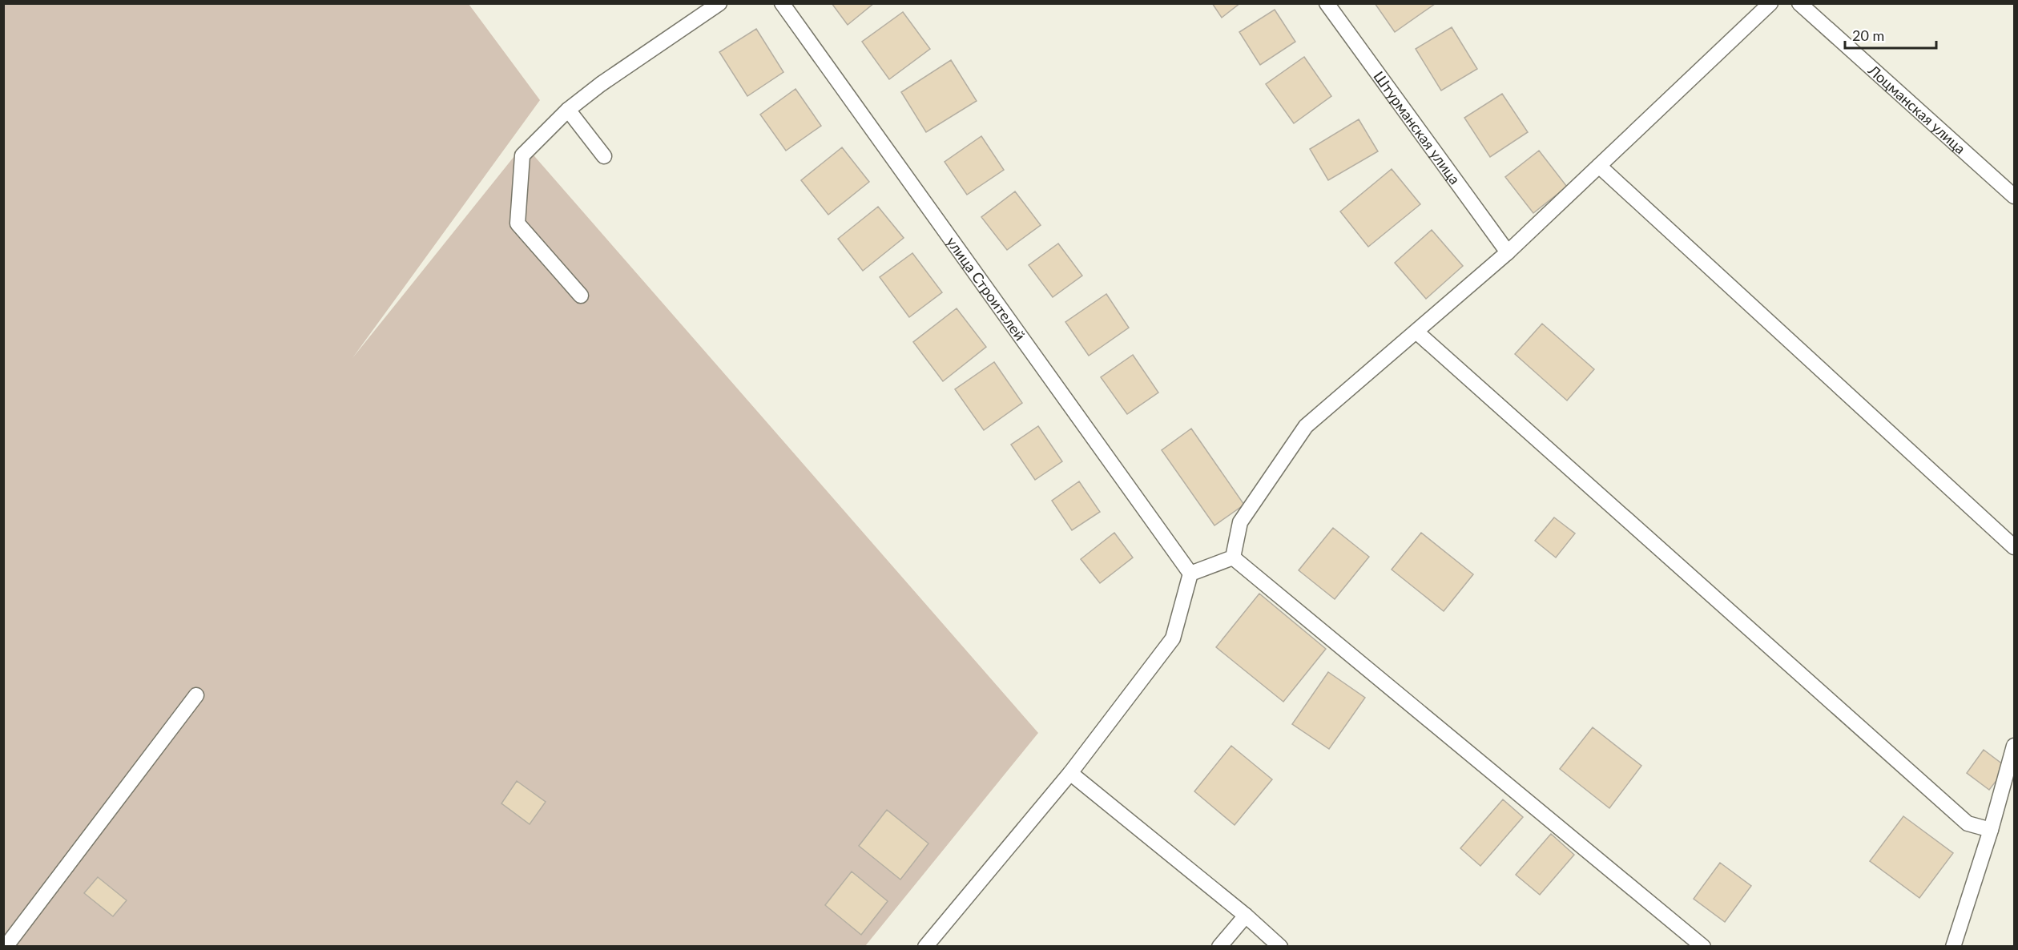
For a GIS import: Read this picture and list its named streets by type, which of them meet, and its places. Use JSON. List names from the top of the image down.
{
  "streets": {
    "lane": ["Лоцманская улица", "Штурманская улица", "улица Строителей"]
  },
  "scale_bar": "20 m"
}
